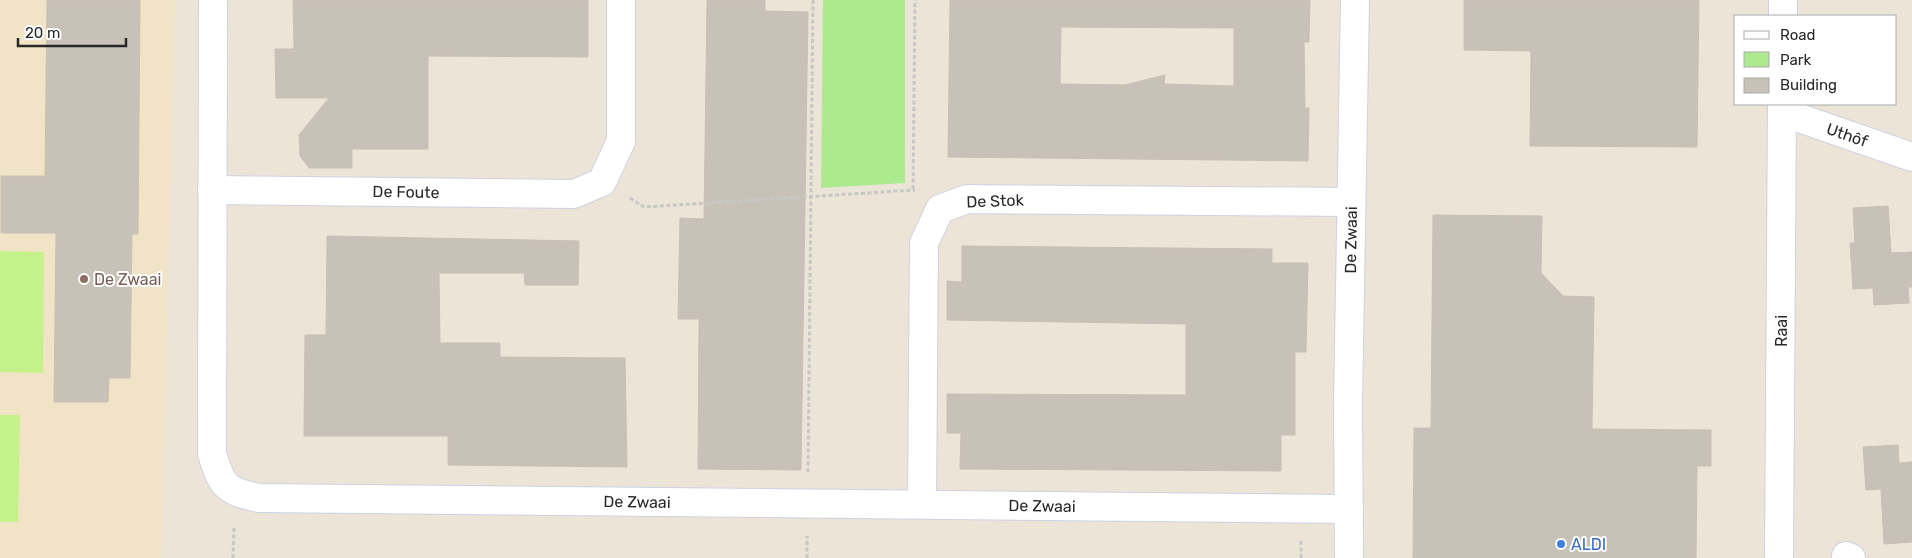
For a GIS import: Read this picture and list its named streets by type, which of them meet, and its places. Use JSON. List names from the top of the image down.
{
  "streets": {
    "street": [
      "Uthôf",
      "De Foute",
      "De Stok",
      "De Zwaai",
      "Raai"
    ]
  },
  "crossings": [
    ["Uthôf", "Raai"],
    ["De Foute", "De Zwaai"],
    ["De Stok", "De Zwaai"]
  ],
  "places": ["De Zwaai", "ALDI"],
  "legend": ["Road", "Park", "Building"],
  "scale_bar": "20 m"
}
